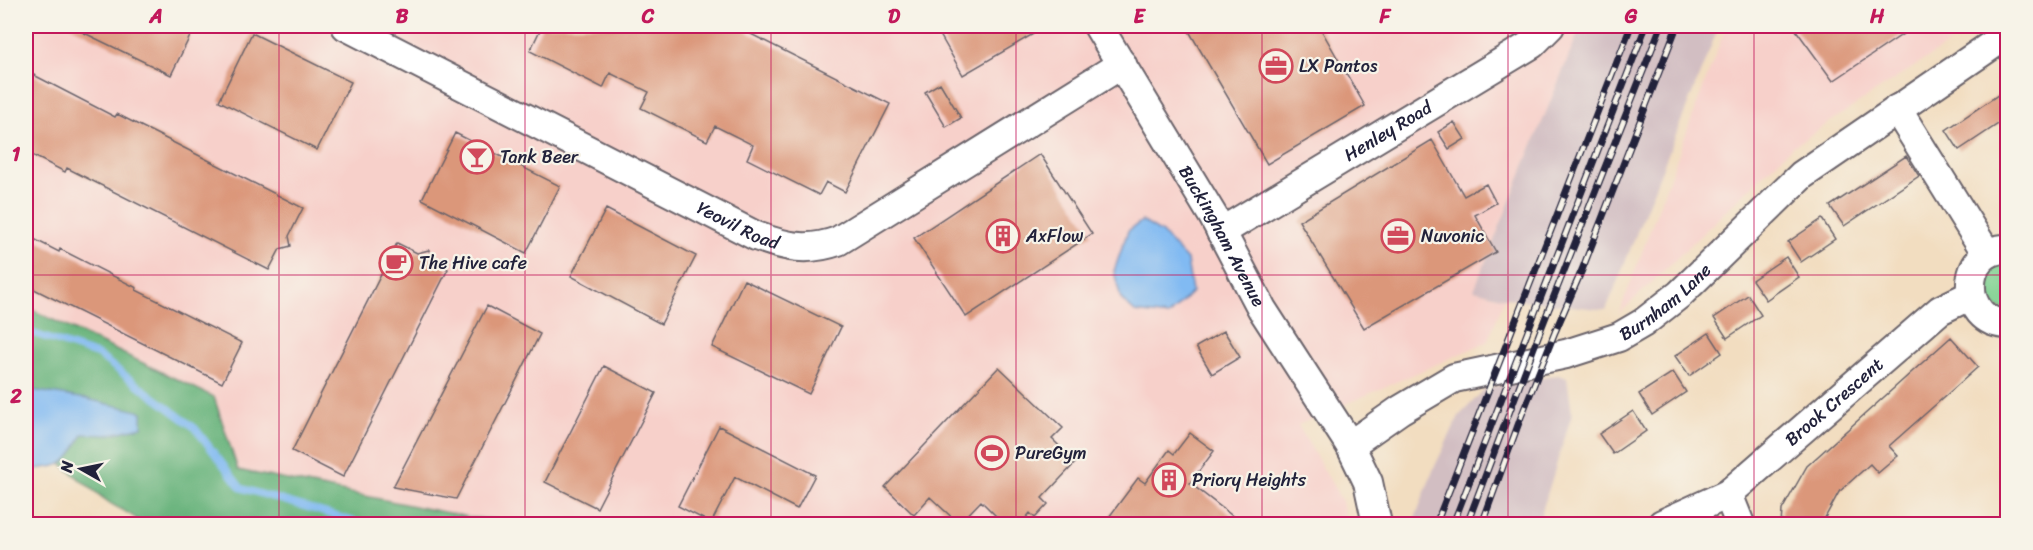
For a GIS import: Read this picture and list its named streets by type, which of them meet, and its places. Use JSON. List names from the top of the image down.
{
  "streets": {
    "street": [
      "Henley Road",
      "Yeovil Road",
      "Buckingham Avenue",
      "Burnham Lane",
      "Brook Crescent"
    ]
  },
  "crossings": [
    ["Henley Road", "Buckingham Avenue"],
    ["Yeovil Road", "Buckingham Avenue"],
    ["Buckingham Avenue", "Burnham Lane"]
  ],
  "places": {
    "office": ["LX Pantos", "Nuvonic"],
    "bar": ["Tank Beer"],
    "building": ["AxFlow", "Priory Heights"],
    "cafe": ["The Hive cafe"],
    "sports": ["PureGym"]
  },
  "north": "left",
  "grid": {
    "columns": [
      "A",
      "B",
      "C",
      "D",
      "E",
      "F",
      "G",
      "H"
    ],
    "rows": ["1", "2"]
  }
}
